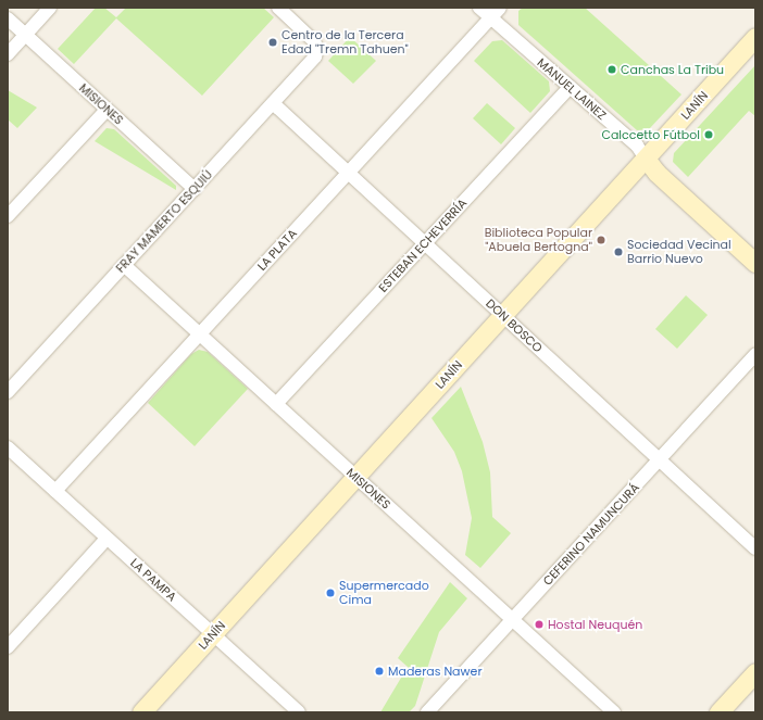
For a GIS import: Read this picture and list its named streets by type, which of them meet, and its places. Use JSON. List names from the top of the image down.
{
  "streets": {
    "street": [
      "MANUEL LAINEZ",
      "MISIONES",
      "LANÍN",
      "FRAY MAMERTO ESQUIÚ",
      "ESTEBAN ECHEVERRÍA",
      "LA PLATA",
      "DON BOSCO",
      "CEFERINO NAMUNCURÁ",
      "LA PAMPA"
    ]
  },
  "crossings": [
    ["MANUEL LAINEZ", "LANÍN"],
    ["MANUEL LAINEZ", "ESTEBAN ECHEVERRÍA"],
    ["MANUEL LAINEZ", "LA PLATA"],
    ["MISIONES", "LANÍN"],
    ["MISIONES", "FRAY MAMERTO ESQUIÚ"],
    ["MISIONES", "ESTEBAN ECHEVERRÍA"],
    ["MISIONES", "LA PLATA"],
    ["MISIONES", "CEFERINO NAMUNCURÁ"],
    ["LANÍN", "DON BOSCO"],
    ["LANÍN", "LA PAMPA"],
    ["FRAY MAMERTO ESQUIÚ", "DON BOSCO"],
    ["ESTEBAN ECHEVERRÍA", "DON BOSCO"],
    ["LA PLATA", "DON BOSCO"],
    ["LA PLATA", "LA PAMPA"],
    ["DON BOSCO", "CEFERINO NAMUNCURÁ"]
  ],
  "places": [
    "Centro de la Tercera Edad \"Tremn Tahuen\"",
    "Canchas La Tribu",
    "Calccetto Fútbol",
    "Biblioteca Popular \"Abuela Bertogna\"",
    "Sociedad Vecinal Barrio Nuevo",
    "Supermercado Cima",
    "Hostal Neuquén",
    "Maderas Nawer"
  ]
}
